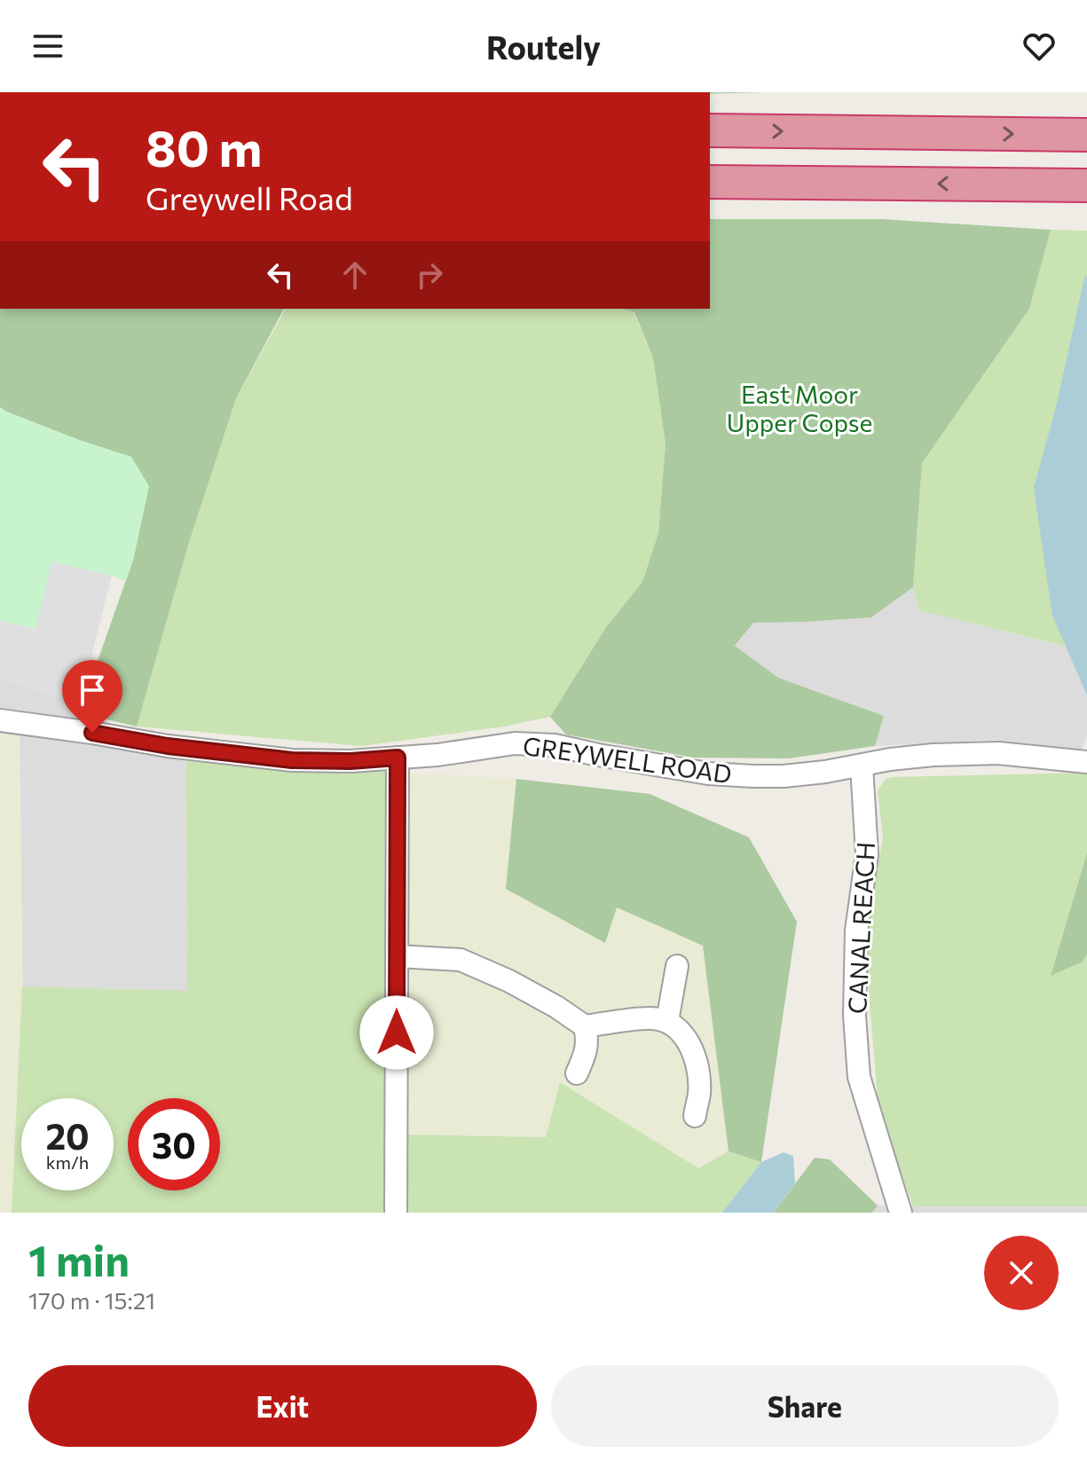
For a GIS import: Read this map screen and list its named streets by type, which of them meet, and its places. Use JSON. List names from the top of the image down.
{
  "streets": {
    "street": ["GREYWELL ROAD", "CANAL REACH"]
  },
  "crossings": [
    ["GREYWELL ROAD", "CANAL REACH"]
  ],
  "parks": ["East Moor Upper Copse"],
  "page": {
    "header": "Routely",
    "turn": ["80 m", "Greywell Road"],
    "speed": "20 km/h",
    "limit": "30",
    "heading": ["1 min", "170 m · 15:21"],
    "buttons": ["Exit", "Share"]
  }
}
